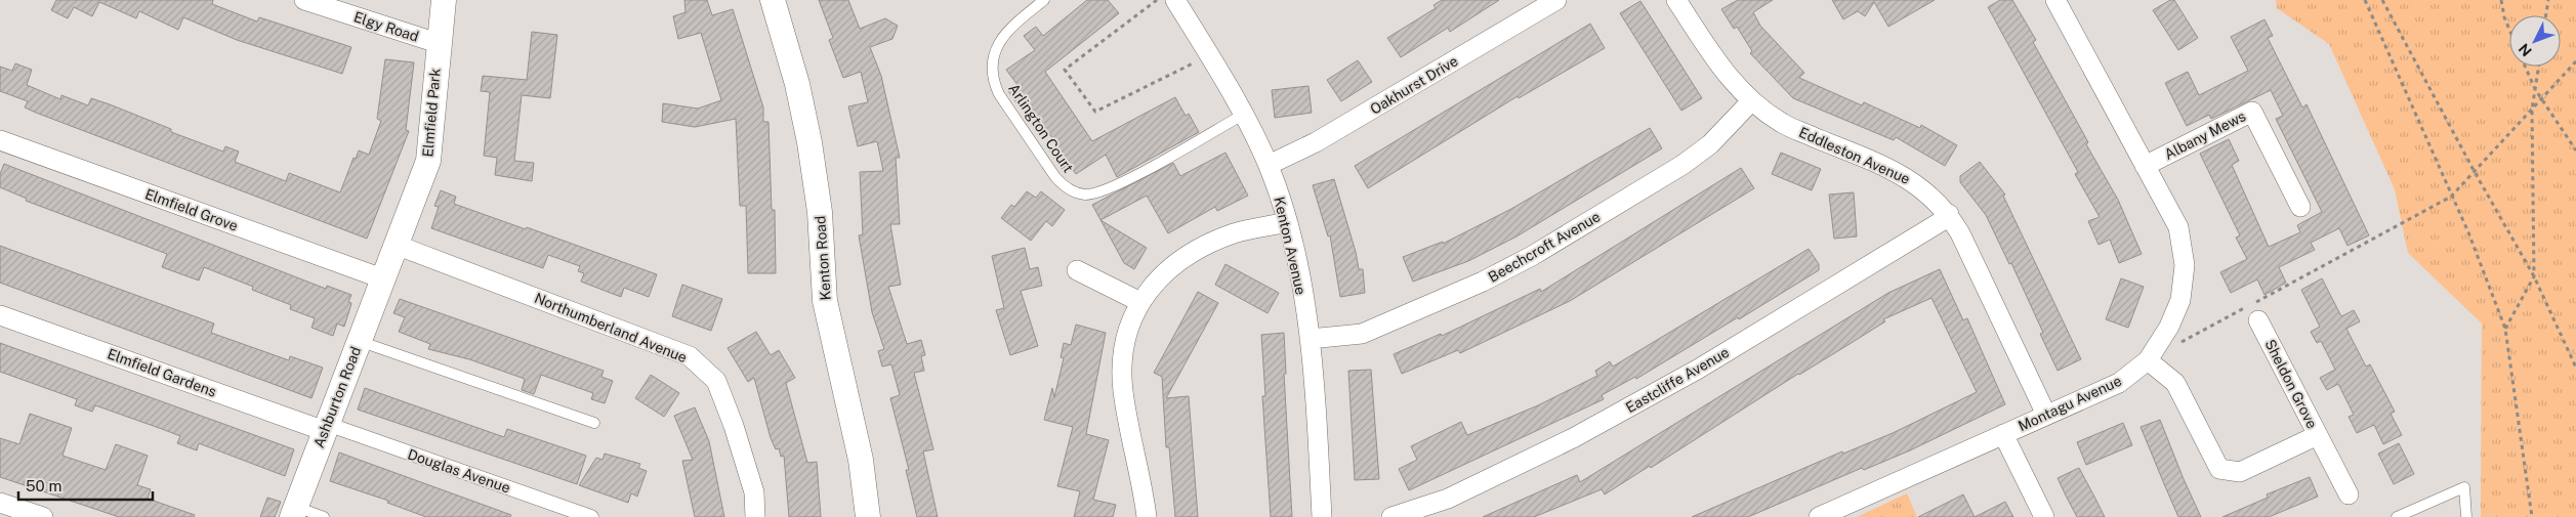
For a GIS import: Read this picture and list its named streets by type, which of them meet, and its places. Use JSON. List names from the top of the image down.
{
  "streets": {
    "street": [
      "Elgy Road",
      "Oakhurst Drive",
      "Elmfield Park",
      "Albany Mews",
      "Eddleston Avenue",
      "Elmfield Grove",
      "Kenton Avenue",
      "Beechcroft Avenue",
      "Kenton Road",
      "Northumberland Avenue",
      "Elmfield Gardens",
      "Eastcliffe Avenue",
      "Sheldon Grove",
      "Ashburton Road",
      "Montagu Avenue",
      "Douglas Avenue"
    ],
    "lane": ["Arlington Court"]
  },
  "crossings": [
    ["Elgy Road", "Elmfield Park"],
    ["Oakhurst Drive", "Kenton Avenue"],
    ["Elmfield Park", "Elmfield Grove"],
    ["Elmfield Park", "Northumberland Avenue"],
    ["Elmfield Park", "Ashburton Road"],
    ["Arlington Court", "Kenton Avenue"],
    ["Albany Mews", "Montagu Avenue"],
    ["Eddleston Avenue", "Beechcroft Avenue"],
    ["Eddleston Avenue", "Eastcliffe Avenue"],
    ["Eddleston Avenue", "Montagu Avenue"],
    ["Elmfield Grove", "Ashburton Road"],
    ["Kenton Avenue", "Beechcroft Avenue"],
    ["Elmfield Gardens", "Ashburton Road"],
    ["Elmfield Gardens", "Douglas Avenue"],
    ["Sheldon Grove", "Montagu Avenue"],
    ["Ashburton Road", "Douglas Avenue"]
  ],
  "scale_bar": "50 m",
  "north": "bottom left"
}
